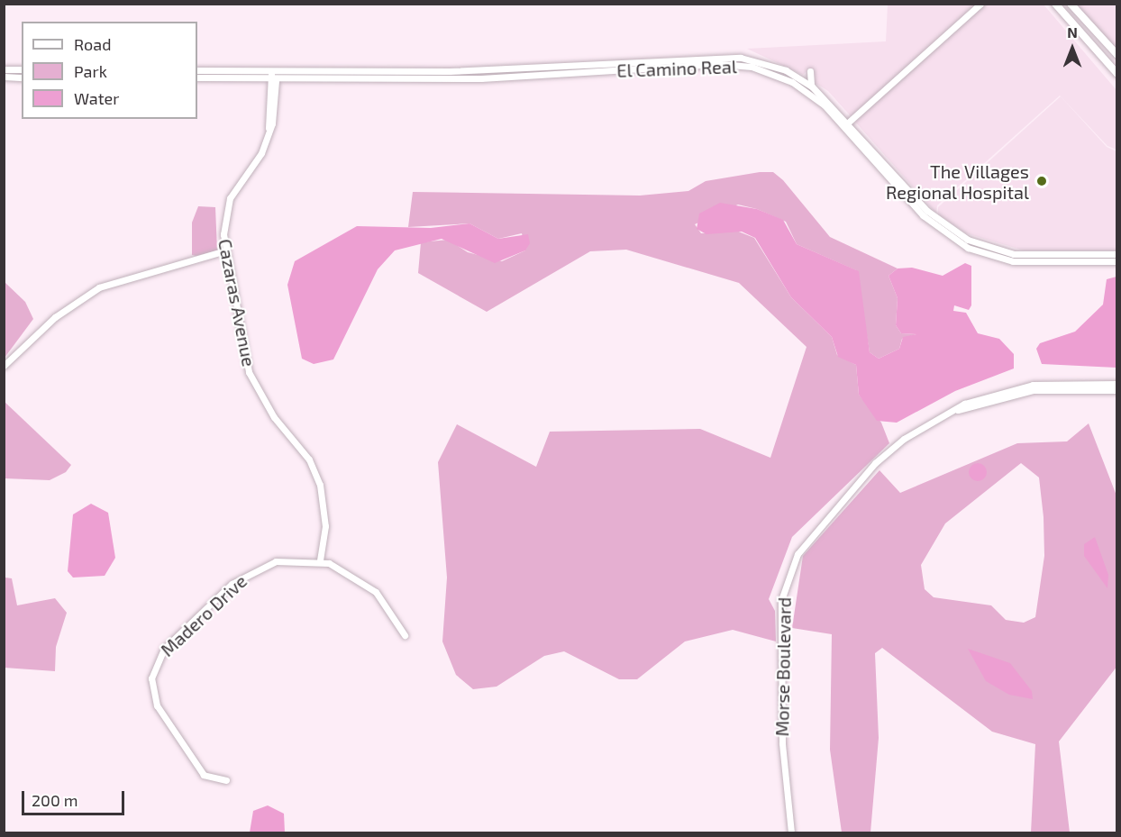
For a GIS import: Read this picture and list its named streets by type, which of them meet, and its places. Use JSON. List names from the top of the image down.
{
  "streets": {
    "street": [
      "El Camino Real",
      "Cazaras Avenue",
      "Madero Drive",
      "Morse Boulevard"
    ]
  },
  "crossings": [
    ["El Camino Real", "Cazaras Avenue"],
    ["Cazaras Avenue", "Madero Drive"]
  ],
  "places": ["The Villages Regional Hospital"],
  "legend": ["Road", "Park", "Water"],
  "scale_bar": "200 m",
  "north": "top"
}
